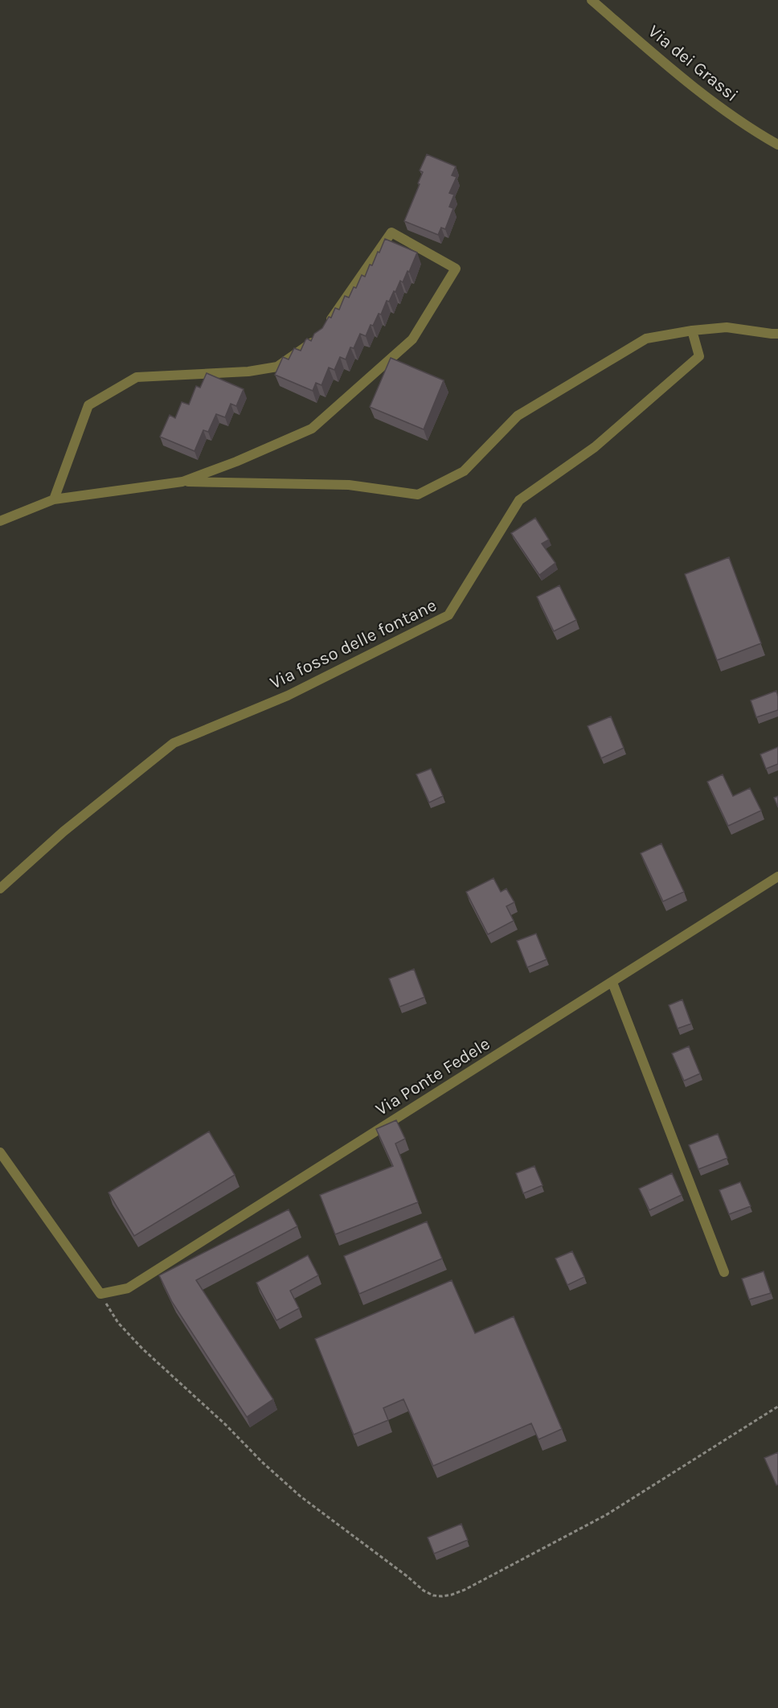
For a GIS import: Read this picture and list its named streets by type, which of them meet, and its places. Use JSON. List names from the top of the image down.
{
  "streets": {
    "street": ["Via dei Grassi", "Via fosso delle fontane", "Via Ponte Fedele"]
  }
}
